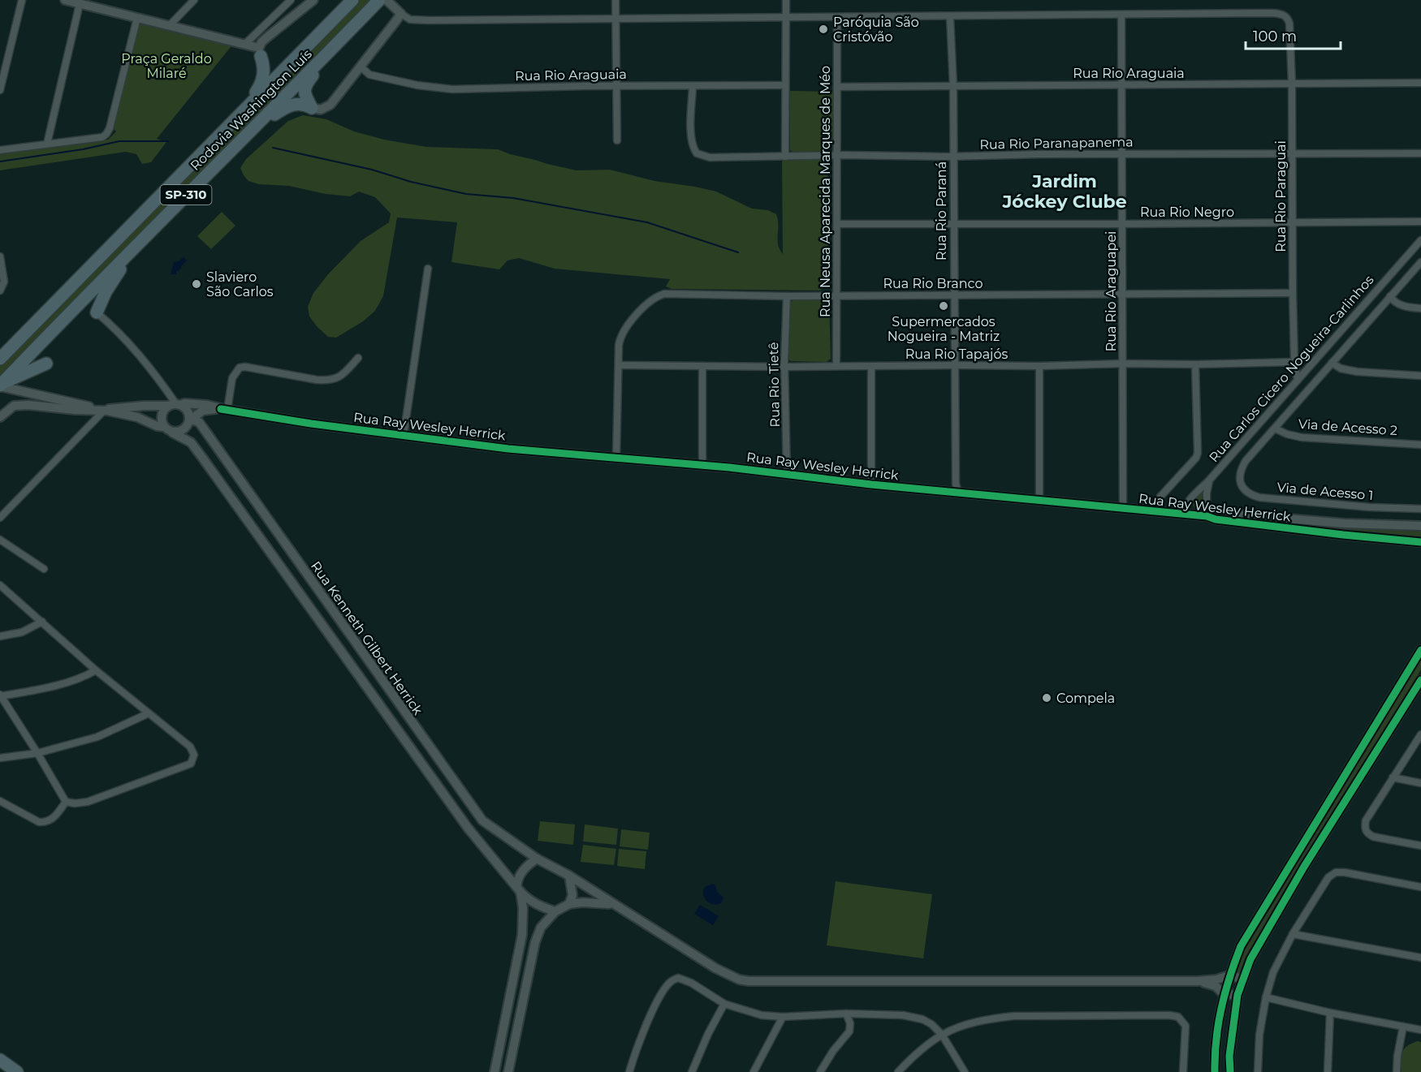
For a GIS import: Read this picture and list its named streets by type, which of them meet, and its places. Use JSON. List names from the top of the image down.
{
  "streets": {
    "highway": ["Rodovia Washington Luís", "SP-310"],
    "street": [
      "Rua Rio Araguaia",
      "Rua Rio Paranapanema",
      "Rua Neusa Aparecida Marques de Méo",
      "Rua Rio Paraguai",
      "Rua Rio Paraná",
      "Rua Rio Negro",
      "Rua Rio Branco",
      "Rua Rio Araguapei",
      "Rua Rio Tapajós",
      "Rua Carlos Cicero Nogueira-Carlinhos",
      "Rua Rio Tietê",
      "Rua Ray Wesley Herrick",
      "Via de Acesso 2",
      "Via de Acesso 1",
      "Rua Kenneth Gilbert Herrick"
    ]
  },
  "crossings": [
    ["Rua Rio Araguaia", "Rua Rio Paranapanema"],
    ["Rua Rio Araguaia", "Rua Neusa Aparecida Marques de Méo"],
    ["Rua Rio Araguaia", "Rua Rio Paraguai"],
    ["Rua Rio Araguaia", "Rua Rio Paraná"],
    ["Rua Rio Araguaia", "Rua Rio Araguapei"],
    ["Rua Rio Paranapanema", "Rua Neusa Aparecida Marques de Méo"],
    ["Rua Rio Paranapanema", "Rua Rio Paraguai"],
    ["Rua Rio Paranapanema", "Rua Rio Paraná"],
    ["Rua Rio Paranapanema", "Rua Rio Araguapei"],
    ["Rua Neusa Aparecida Marques de Méo", "Rua Rio Negro"],
    ["Rua Neusa Aparecida Marques de Méo", "Rua Rio Branco"],
    ["Rua Neusa Aparecida Marques de Méo", "Rua Rio Tapajós"],
    ["Rua Rio Paraguai", "Rua Rio Negro"],
    ["Rua Rio Paraguai", "Rua Rio Branco"],
    ["Rua Rio Paraguai", "Rua Rio Araguapei"],
    ["Rua Rio Paraguai", "Rua Rio Tapajós"],
    ["Rua Rio Paraguai", "Rua Carlos Cicero Nogueira-Carlinhos"],
    ["Rua Rio Paraná", "Rua Rio Negro"],
    ["Rua Rio Paraná", "Rua Rio Branco"],
    ["Rua Rio Paraná", "Rua Rio Tapajós"],
    ["Rua Rio Paraná", "Rua Ray Wesley Herrick"],
    ["Rua Rio Negro", "Rua Rio Araguapei"],
    ["Rua Rio Branco", "Rua Rio Araguapei"],
    ["Rua Rio Branco", "Rua Rio Tapajós"],
    ["Rua Rio Branco", "Rua Rio Tietê"],
    ["Rua Rio Branco", "Rua Ray Wesley Herrick"],
    ["Rua Rio Araguapei", "Rua Rio Tapajós"],
    ["Rua Rio Araguapei", "Rua Ray Wesley Herrick"],
    ["Rua Rio Tapajós", "Rua Rio Tietê"],
    ["Rua Carlos Cicero Nogueira-Carlinhos", "Rua Ray Wesley Herrick"],
    ["Rua Rio Tietê", "Rua Ray Wesley Herrick"],
    ["Rua Ray Wesley Herrick", "Rua Kenneth Gilbert Herrick"],
    ["Via de Acesso 2", "Via de Acesso 1"]
  ],
  "districts": ["Jardim Jóckey Clube"],
  "parks": ["Praça Geraldo Milaré"],
  "places": [
    "Paróquia São Cristóvão",
    "Slaviero São Carlos",
    "Supermercados Nogueira - Matriz",
    "Compela"
  ],
  "scale_bar": "100 m"
}
